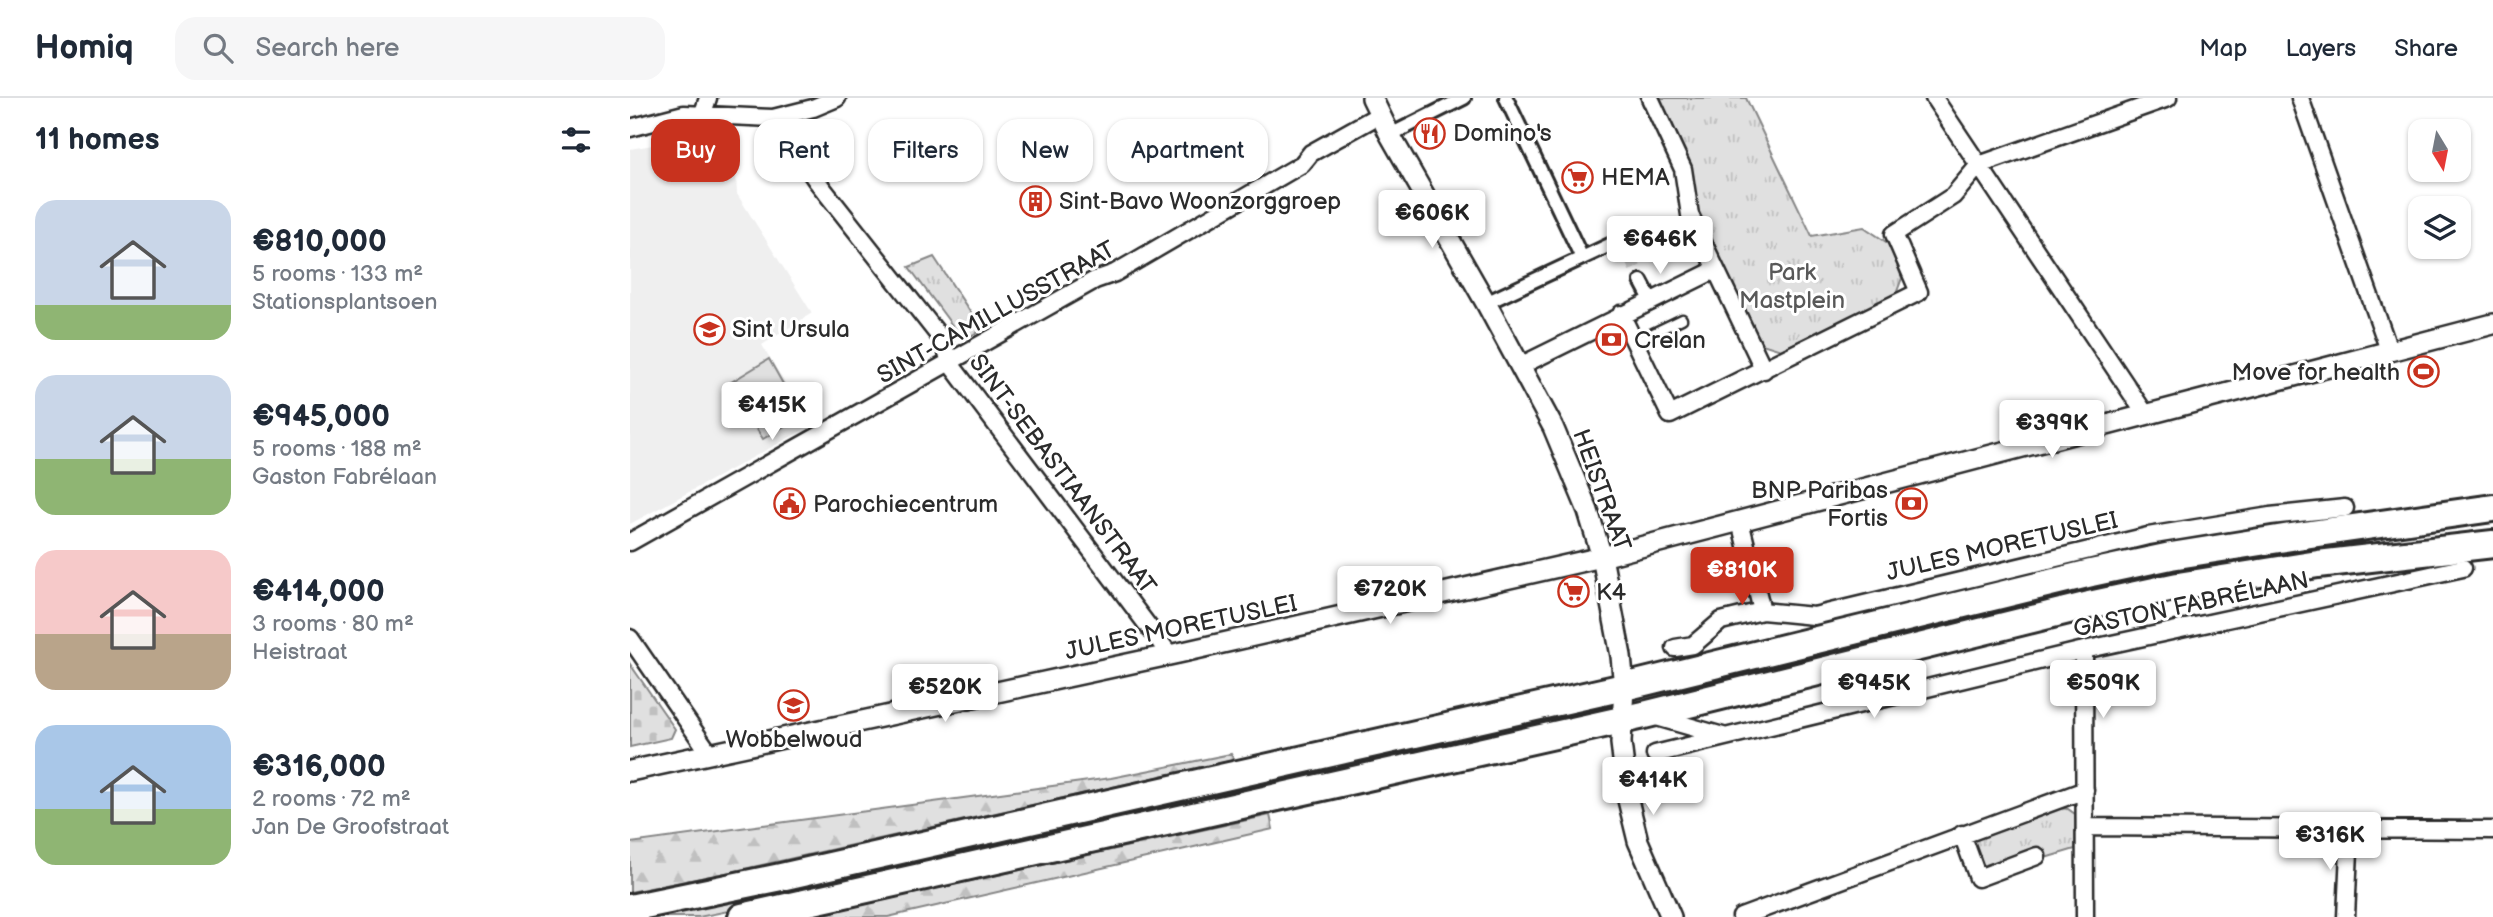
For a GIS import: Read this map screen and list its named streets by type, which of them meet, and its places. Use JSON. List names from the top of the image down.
{
  "streets": {
    "street": [
      "SINT-CAMILLUSSTRAAT",
      "SINT-SEBASTIAANSTRAAT",
      "HEISTRAAT",
      "JULES MORETUSLEI",
      "GASTON FABRÉLAAN"
    ]
  },
  "crossings": [
    ["SINT-CAMILLUSSTRAAT", "SINT-SEBASTIAANSTRAAT"],
    ["SINT-CAMILLUSSTRAAT", "HEISTRAAT"],
    ["SINT-SEBASTIAANSTRAAT", "JULES MORETUSLEI"],
    ["HEISTRAAT", "JULES MORETUSLEI"],
    ["HEISTRAAT", "GASTON FABRÉLAAN"]
  ],
  "parks": ["Park Mastplein"],
  "places": {
    "restaurant": ["Domino's"],
    "supermarket": ["HEMA", "K4"],
    "building": ["Sint-Bavo Woonzorggroep"],
    "school or university": ["Sint Ursula", "Wobbelwoud"],
    "bank": ["Crelan", "BNP Paribas Fortis"],
    "sports": ["Move for health"],
    "public building": ["Parochiecentrum"]
  },
  "north": "bottom",
  "page": {
    "header": "Homiq",
    "search": "Search here",
    "nav": ["Map", "Layers", "Share"],
    "heading": "11 homes",
    "chip": [
      "Buy",
      "Rent",
      "Filters",
      "New",
      "Apartment"
    ],
    "list": [
      {
        "name": "€810,000",
        "note": "5 rooms · 133 m² · Stationsplantsoen"
      },
      {
        "name": "€945,000",
        "note": "5 rooms · 188 m² · Gaston Fabrélaan"
      },
      {
        "name": "€414,000",
        "note": "3 rooms · 80 m² · Heistraat"
      },
      {
        "name": "€316,000",
        "note": "2 rooms · 72 m² · Jan De Groofstraat"
      }
    ],
    "price": [
      "€606K",
      "€646K",
      "€415K",
      "€399K",
      "€810K",
      "€720K",
      "€945K",
      "€509K",
      "€520K",
      "€414K",
      "€316K"
    ]
  }
}
